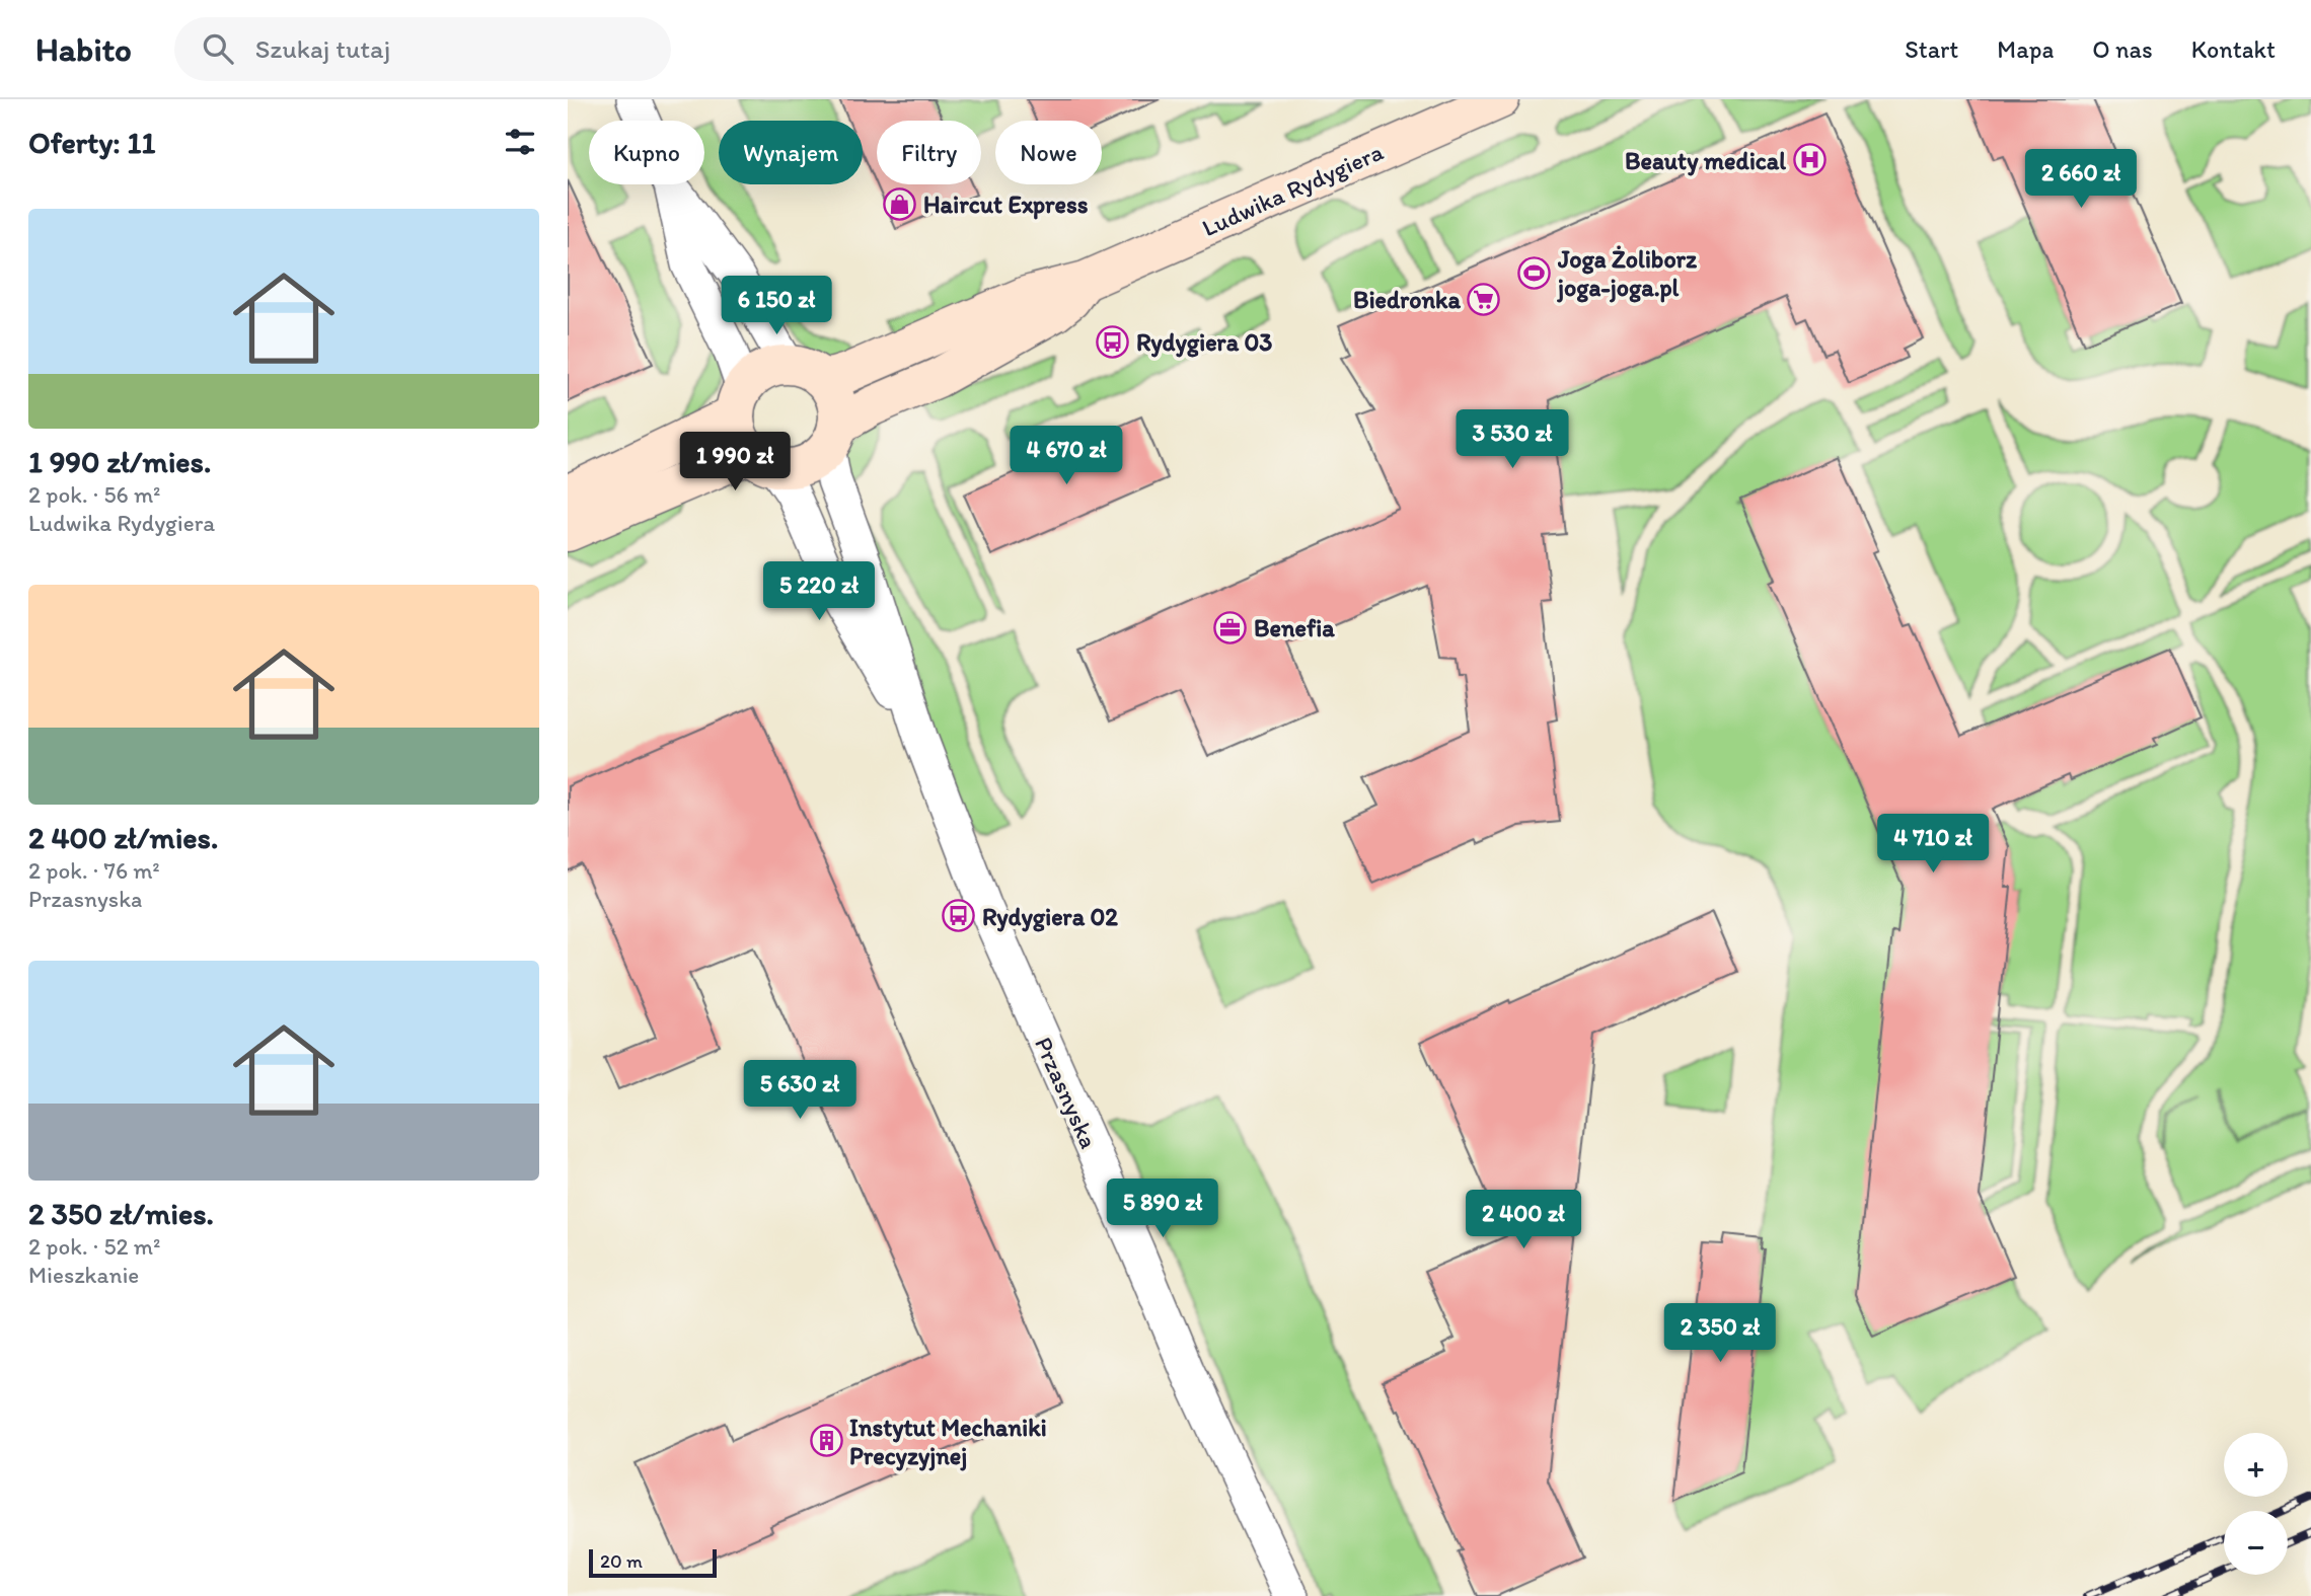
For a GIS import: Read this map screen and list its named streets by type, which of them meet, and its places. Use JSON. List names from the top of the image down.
{
  "streets": {
    "street": ["Ludwika Rydygiera", "Przasnyska"]
  },
  "crossings": [
    ["Ludwika Rydygiera", "Przasnyska"]
  ],
  "places": {
    "hospital": ["Beauty medical"],
    "shop": ["Haircut Express"],
    "sports": ["Joga Żoliborz joga-joga.pl"],
    "supermarket": ["Biedronka"],
    "bus stop": ["Rydygiera 03", "Rydygiera 02"],
    "office": ["Benefia"],
    "building": ["Instytut Mechaniki Precyzyjnej"]
  },
  "scale_bar": "20 m",
  "page": {
    "header": "Habito",
    "search": "Szukaj tutaj",
    "nav": [
      "Start",
      "Mapa",
      "O nas",
      "Kontakt"
    ],
    "heading": "Oferty: 11",
    "chip": [
      "Kupno",
      "Wynajem",
      "Filtry",
      "Nowe"
    ],
    "price": [
      "2 660 zł",
      "6 150 zł",
      "3 530 zł",
      "4 670 zł",
      "1 990 zł",
      "5 220 zł",
      "4 710 zł",
      "5 630 zł",
      "5 890 zł",
      "2 400 zł",
      "2 350 zł"
    ],
    "list": [
      {
        "name": "1 990 zł/mies.",
        "note": "2 pok. · 56 m² · Ludwika Rydygiera"
      },
      {
        "name": "2 400 zł/mies.",
        "note": "2 pok. · 76 m² · Przasnyska"
      },
      {
        "name": "2 350 zł/mies.",
        "note": "2 pok. · 52 m² · Mieszkanie"
      }
    ],
    "map_buttons": ["+", "−"],
    "scale": "20 m"
  }
}
